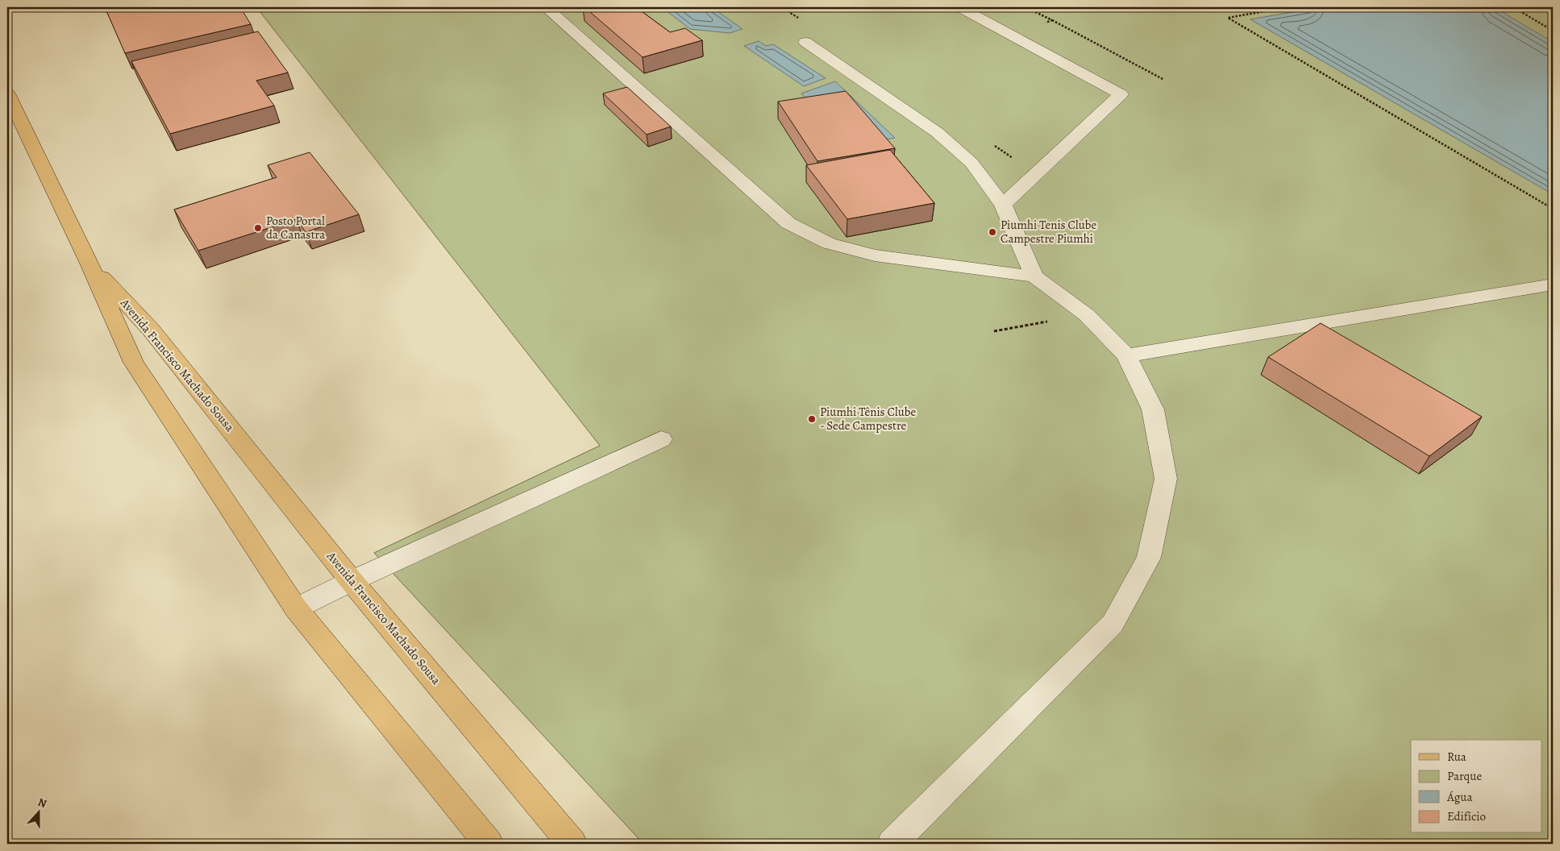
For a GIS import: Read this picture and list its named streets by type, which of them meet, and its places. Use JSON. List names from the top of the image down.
{
  "streets": {
    "main road": ["Avenida Francisco Machado Sousa"]
  },
  "places": ["Posto Portal da Canastra", "Piumhi Tenis Clube Campestre Piumhi", "Piumhi Tênis Clube - Sede Campestre"],
  "legend": [
    "Rua",
    "Parque",
    "Água",
    "Edifício"
  ],
  "north": "top"
}
